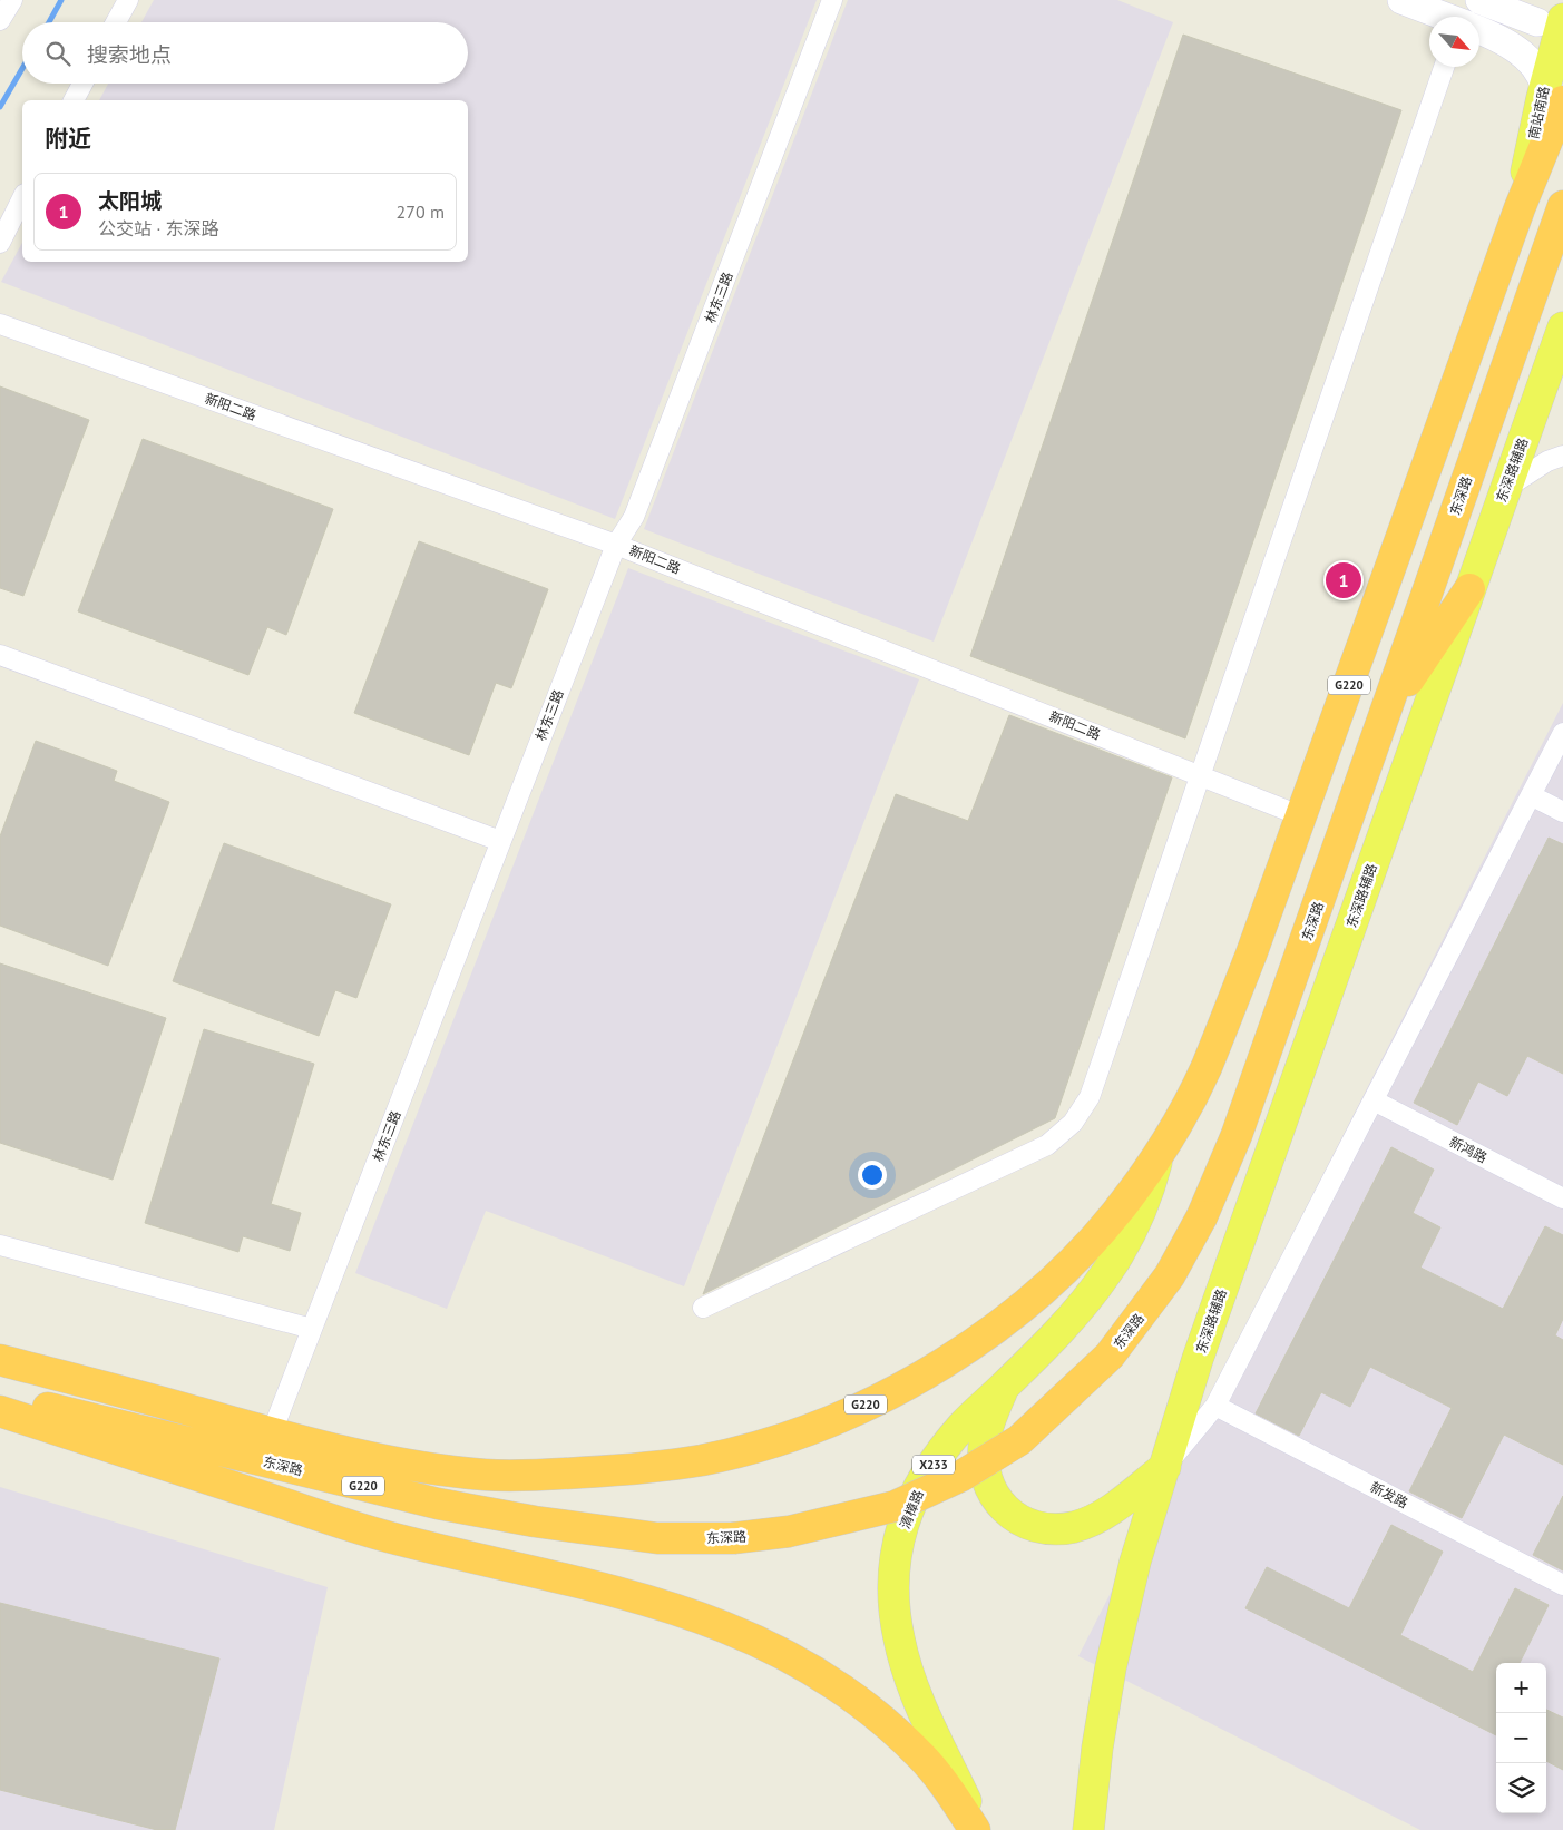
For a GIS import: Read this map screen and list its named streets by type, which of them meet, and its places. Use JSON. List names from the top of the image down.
{
  "streets": {
    "highway": ["东深路", "G220"],
    "main road": [
      "南站南路",
      "东深路辅路",
      "X233",
      "清樟路"
    ],
    "street": [
      "林东三路",
      "新阳二路",
      "新鸿路",
      "新发路"
    ]
  },
  "crossings": [
    ["南站南路", "G220"],
    ["林东三路", "新阳二路"],
    ["林东三路", "G220"],
    ["新阳二路", "G220"],
    ["G220", "清樟路"]
  ],
  "north": "bottom right",
  "page": {
    "search": "搜索地点",
    "heading": "附近",
    "list": [
      {
        "mark": "1",
        "name": "太阳城",
        "note": "公交站 · 东深路",
        "value": "270 m"
      }
    ],
    "pins": "1",
    "map_buttons": ["+", "−"]
  }
}
